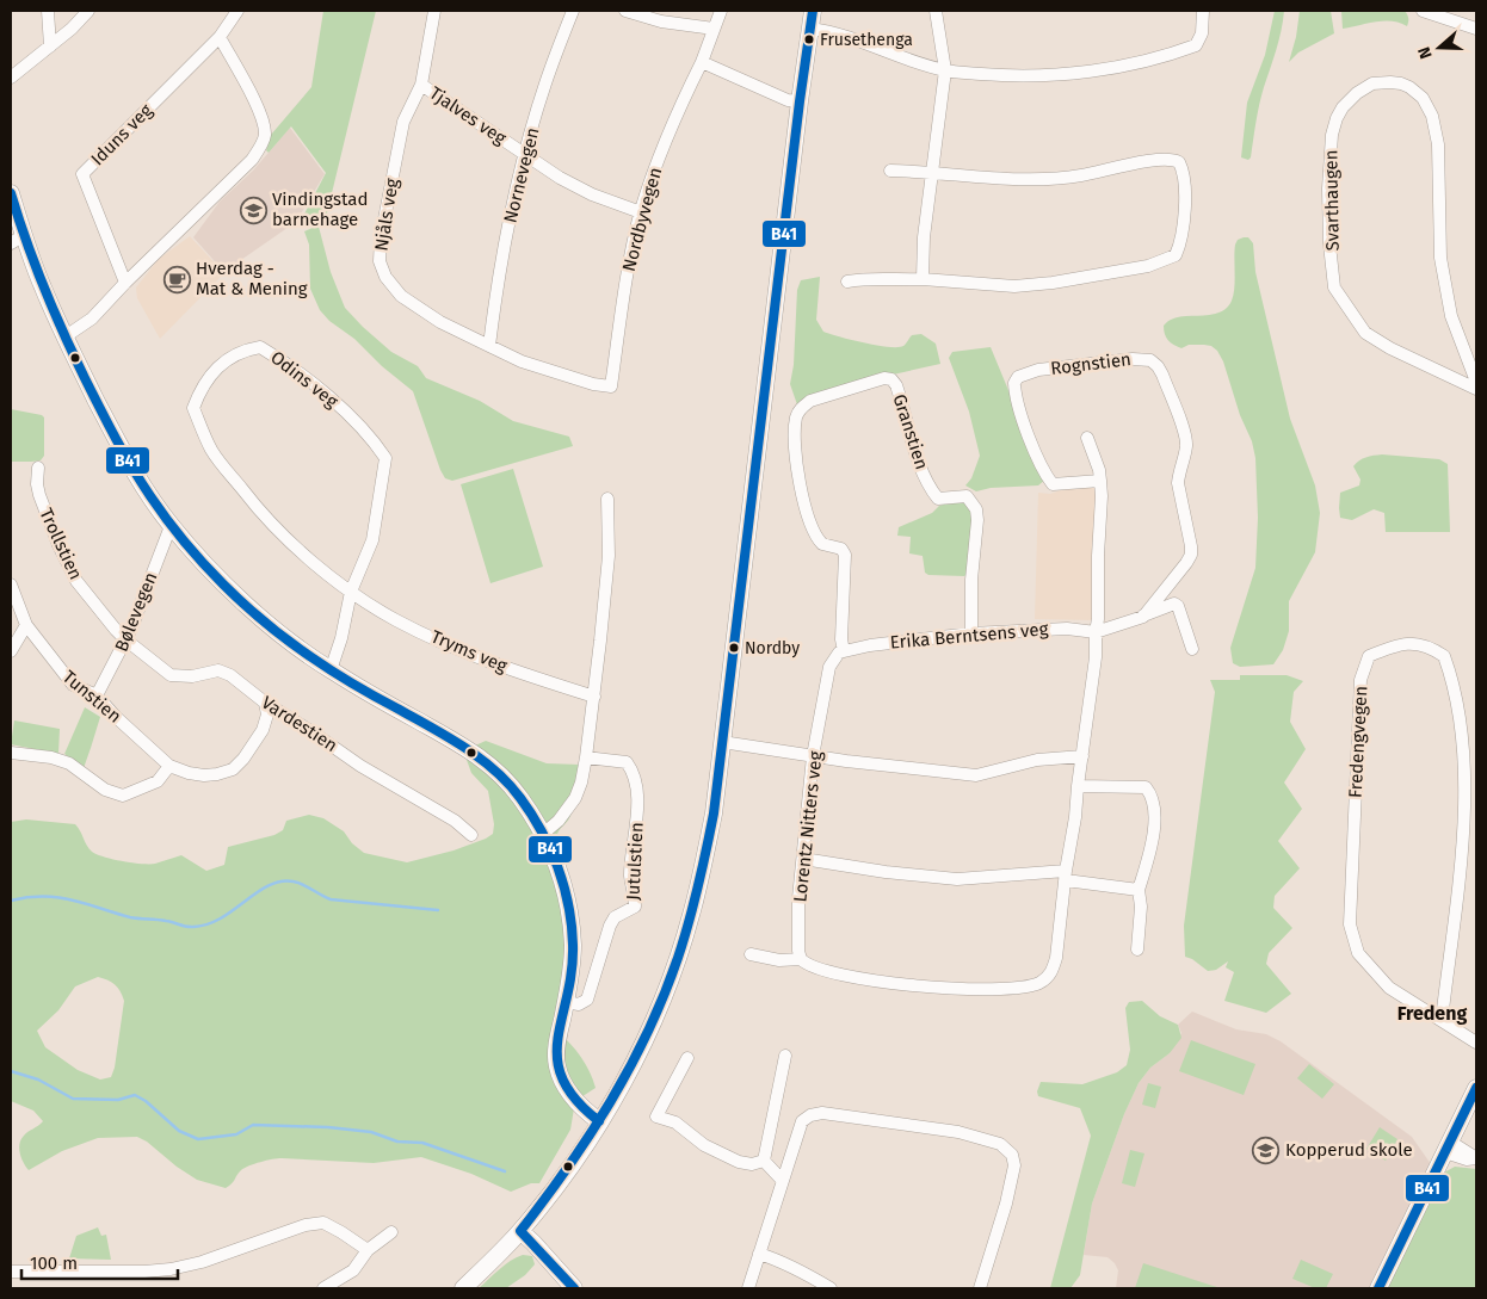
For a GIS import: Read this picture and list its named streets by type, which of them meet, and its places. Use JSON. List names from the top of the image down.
{
  "streets": {
    "street": [
      "Tjalves veg",
      "Iduns veg",
      "Nornevegen",
      "Svarthaugen",
      "Njåls veg",
      "Nordbyvegen",
      "Rognstien",
      "Odins veg",
      "Granstien",
      "Trollstien",
      "Bølevegen",
      "Erika Berntsens veg",
      "Tryms veg",
      "Tunstien",
      "Vardestien",
      "Fredengvegen",
      "Lorentz Nitters veg",
      "Jutulstien"
    ]
  },
  "crossings": [
    ["Tjalves veg", "Nornevegen"],
    ["Tjalves veg", "Njåls veg"],
    ["Tjalves veg", "Nordbyvegen"],
    ["Nornevegen", "Njåls veg"],
    ["Njåls veg", "Nordbyvegen"],
    ["Odins veg", "Tryms veg"],
    ["Granstien", "Erika Berntsens veg"],
    ["Granstien", "Lorentz Nitters veg"],
    ["Trollstien", "Bølevegen"],
    ["Trollstien", "Vardestien"],
    ["Bølevegen", "Tunstien"],
    ["Bølevegen", "Vardestien"],
    ["Erika Berntsens veg", "Lorentz Nitters veg"],
    ["Tunstien", "Vardestien"]
  ],
  "districts": ["Fredeng"],
  "places": {
    "other": ["Frusethenga", "Nordby"],
    "school or university": ["Vindingstad barnehage", "Kopperud skole"],
    "cafe": ["Hverdag - Mat & Mening"]
  },
  "lines": ["transit line B41"],
  "scale_bar": "100 m",
  "north": "left"
}
